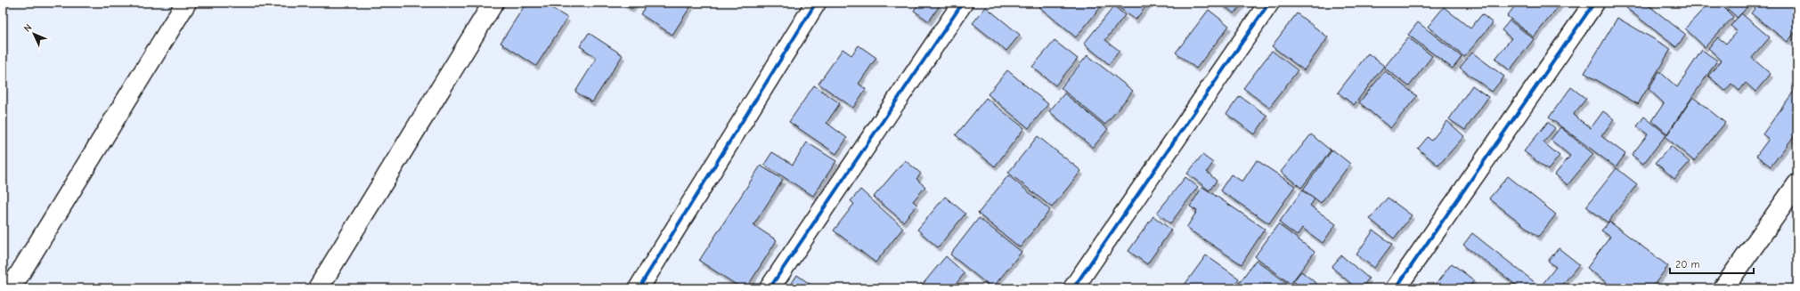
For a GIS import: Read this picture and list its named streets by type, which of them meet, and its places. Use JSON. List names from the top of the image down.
{
  "scale_bar": "20 m",
  "north": "top left"
}
